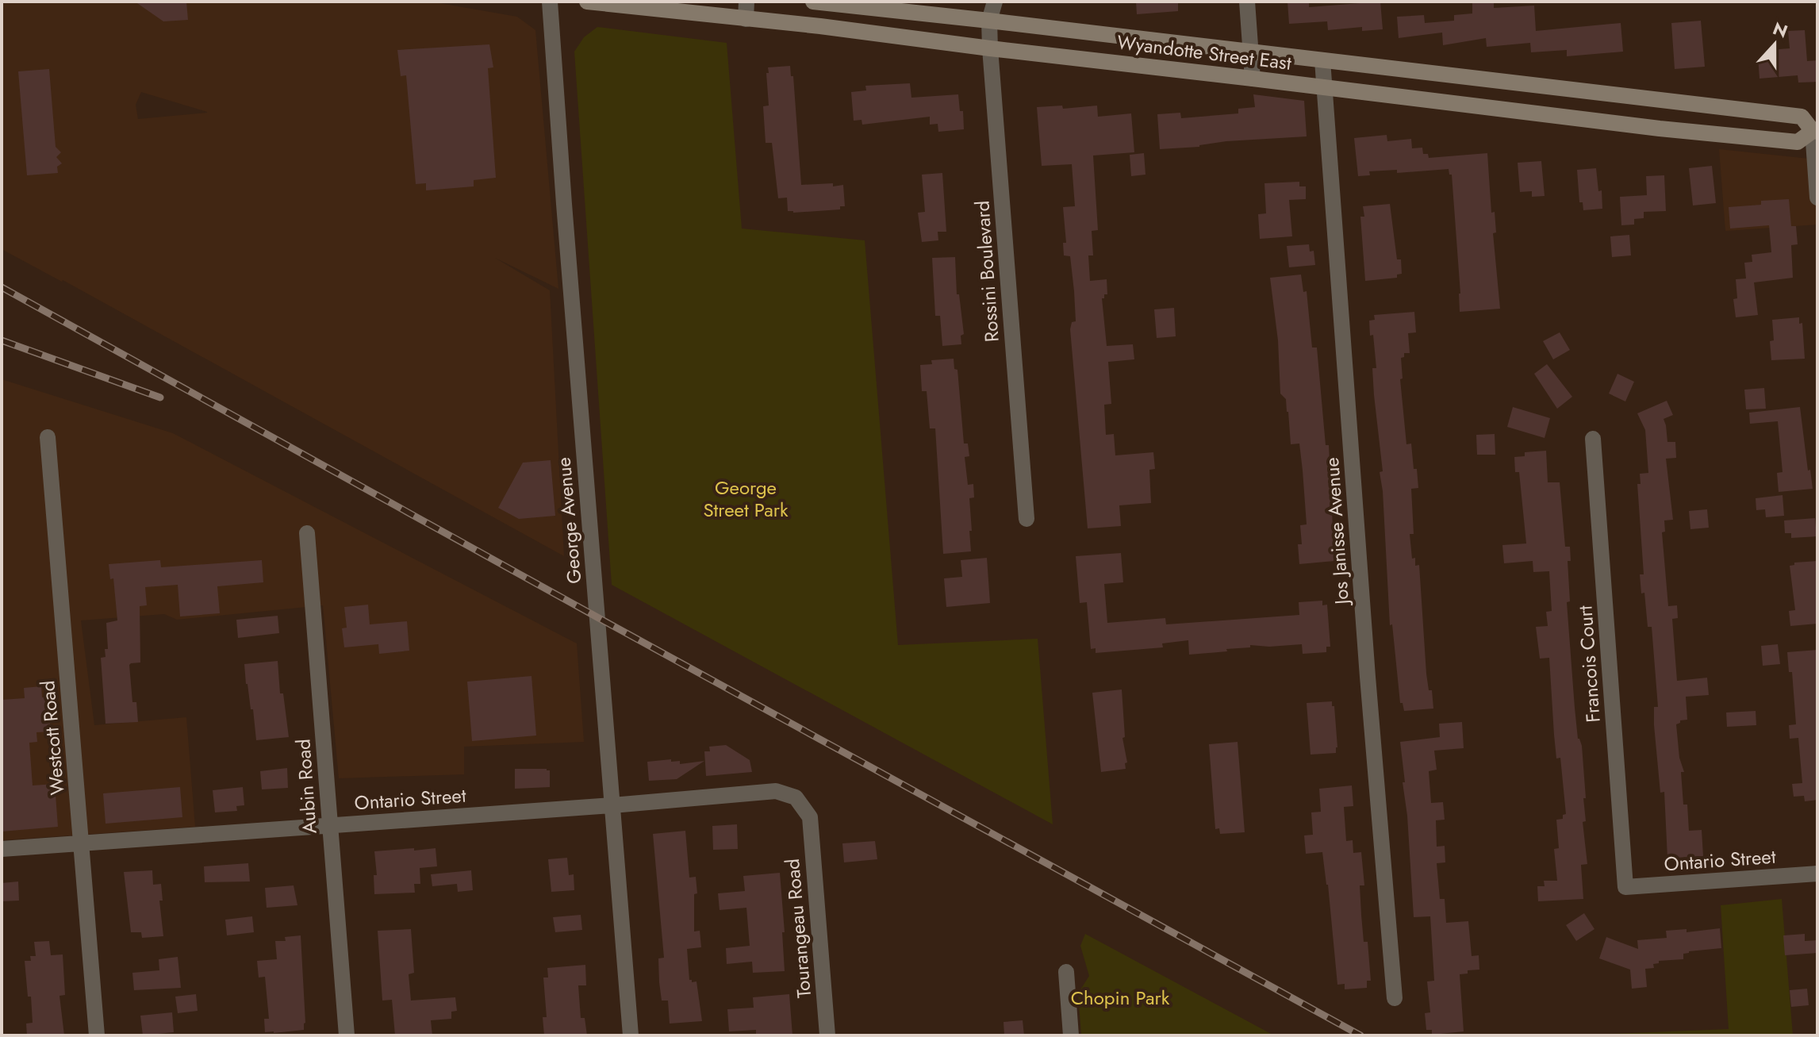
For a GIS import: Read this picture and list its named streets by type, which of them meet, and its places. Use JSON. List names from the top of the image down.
{
  "streets": {
    "main road": ["Wyandotte Street East"],
    "street": [
      "Rossini Boulevard",
      "George Avenue",
      "Jos Janisse Avenue",
      "Francois Court",
      "Westcott Road",
      "Aubin Road",
      "Ontario Street",
      "Tourangeau Road"
    ]
  },
  "crossings": [
    ["Wyandotte Street East", "Rossini Boulevard"],
    ["Wyandotte Street East", "Jos Janisse Avenue"],
    ["George Avenue", "Ontario Street"],
    ["Francois Court", "Ontario Street"],
    ["Westcott Road", "Ontario Street"],
    ["Aubin Road", "Ontario Street"],
    ["Ontario Street", "Tourangeau Road"]
  ],
  "parks": ["George Street Park", "Chopin Park"],
  "north": "top"
}
